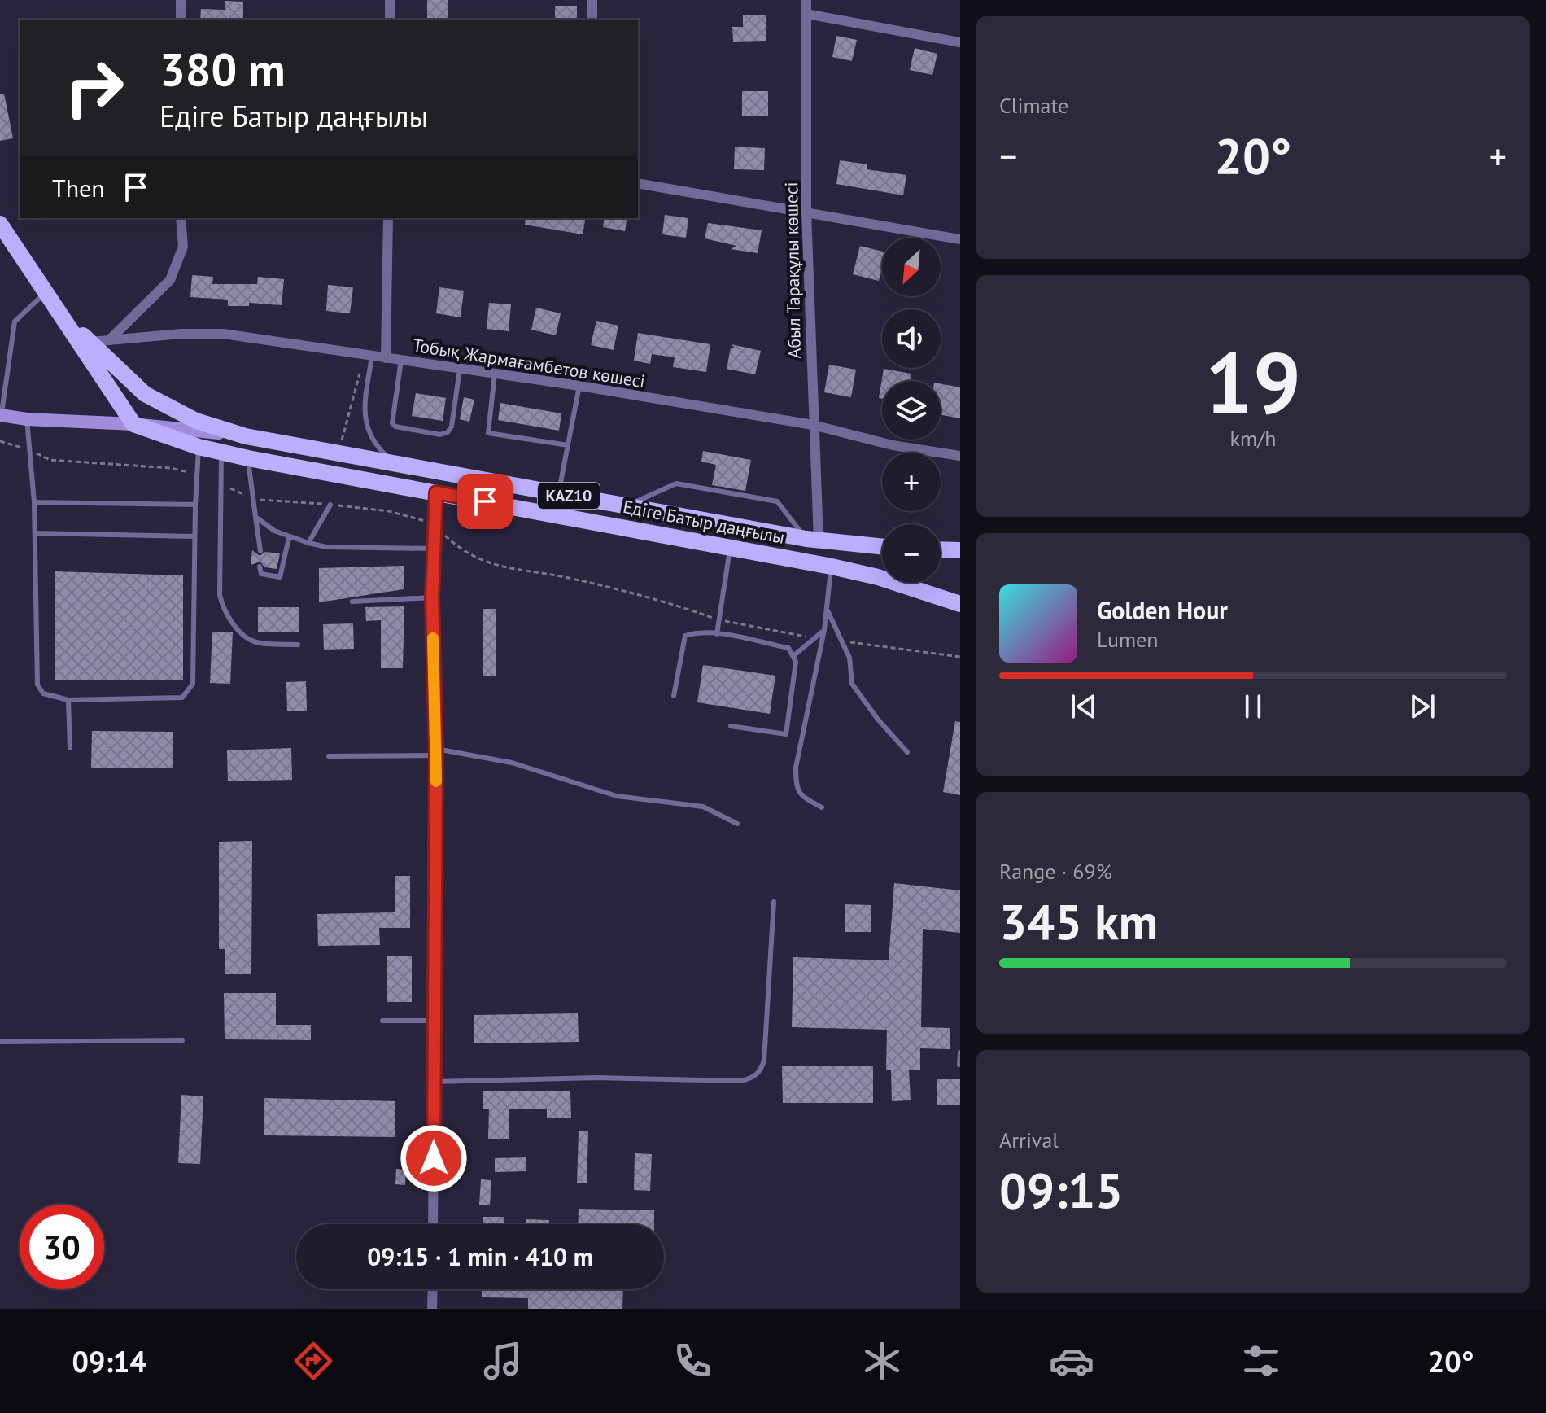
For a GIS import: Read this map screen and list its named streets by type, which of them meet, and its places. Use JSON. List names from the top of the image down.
{
  "streets": {
    "main road": ["KAZ10", "Едіге Батыр даңғылы"],
    "street": ["Абыл Тарақұлы көшесі", "Тобық Жармағамбетов көшесі"]
  },
  "crossings": [
    ["Абыл Тарақұлы көшесі", "Тобық Жармағамбетов көшесі"],
    ["Абыл Тарақұлы көшесі", "Едіге Батыр даңғылы"],
    ["Тобық Жармағамбетов көшесі", "KAZ10"],
    ["KAZ10", "Едіге Батыр даңғылы"]
  ],
  "north": "bottom left",
  "page": {
    "tile": [
      "Climate",
      ["19", "km/h"],
      ["Range · 69%", "345 km"],
      ["Arrival", "09:15"]
    ],
    "turn": ["380 m", "Едіге Батыр даңғылы"],
    "heat": ["−", "20°", "+"],
    "then": "Then",
    "map_buttons": ["+", "−"],
    "song": ["Golden Hour", "Lumen"],
    "limit": "30",
    "trip": "09:15 · 1 min · 410 m",
    "tabs": ["09:14", "20°"]
  }
}
